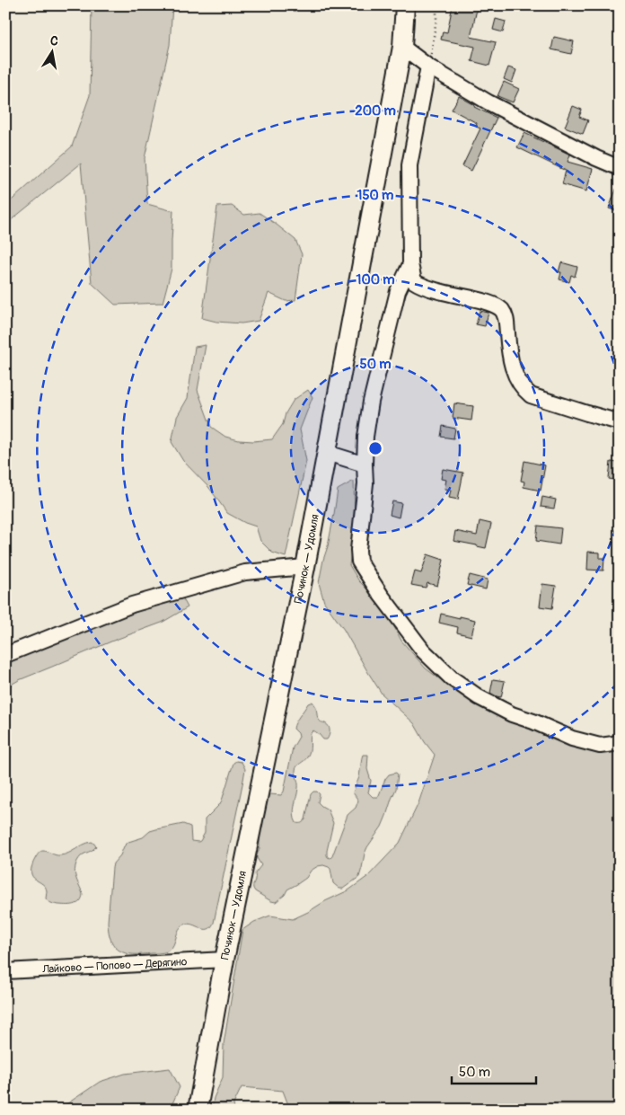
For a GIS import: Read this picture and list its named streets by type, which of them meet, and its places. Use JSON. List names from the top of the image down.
{
  "streets": {
    "main road": ["Починок — Удомля"],
    "street": ["Лайково — Попово — Дерягино"]
  },
  "crossings": [
    ["Починок — Удомля", "Лайково — Попово — Дерягино"]
  ],
  "scale_bar": "50 m",
  "north": "top",
  "rings": [
    "200 m",
    "150 m",
    "100 m",
    "50 m"
  ]
}
